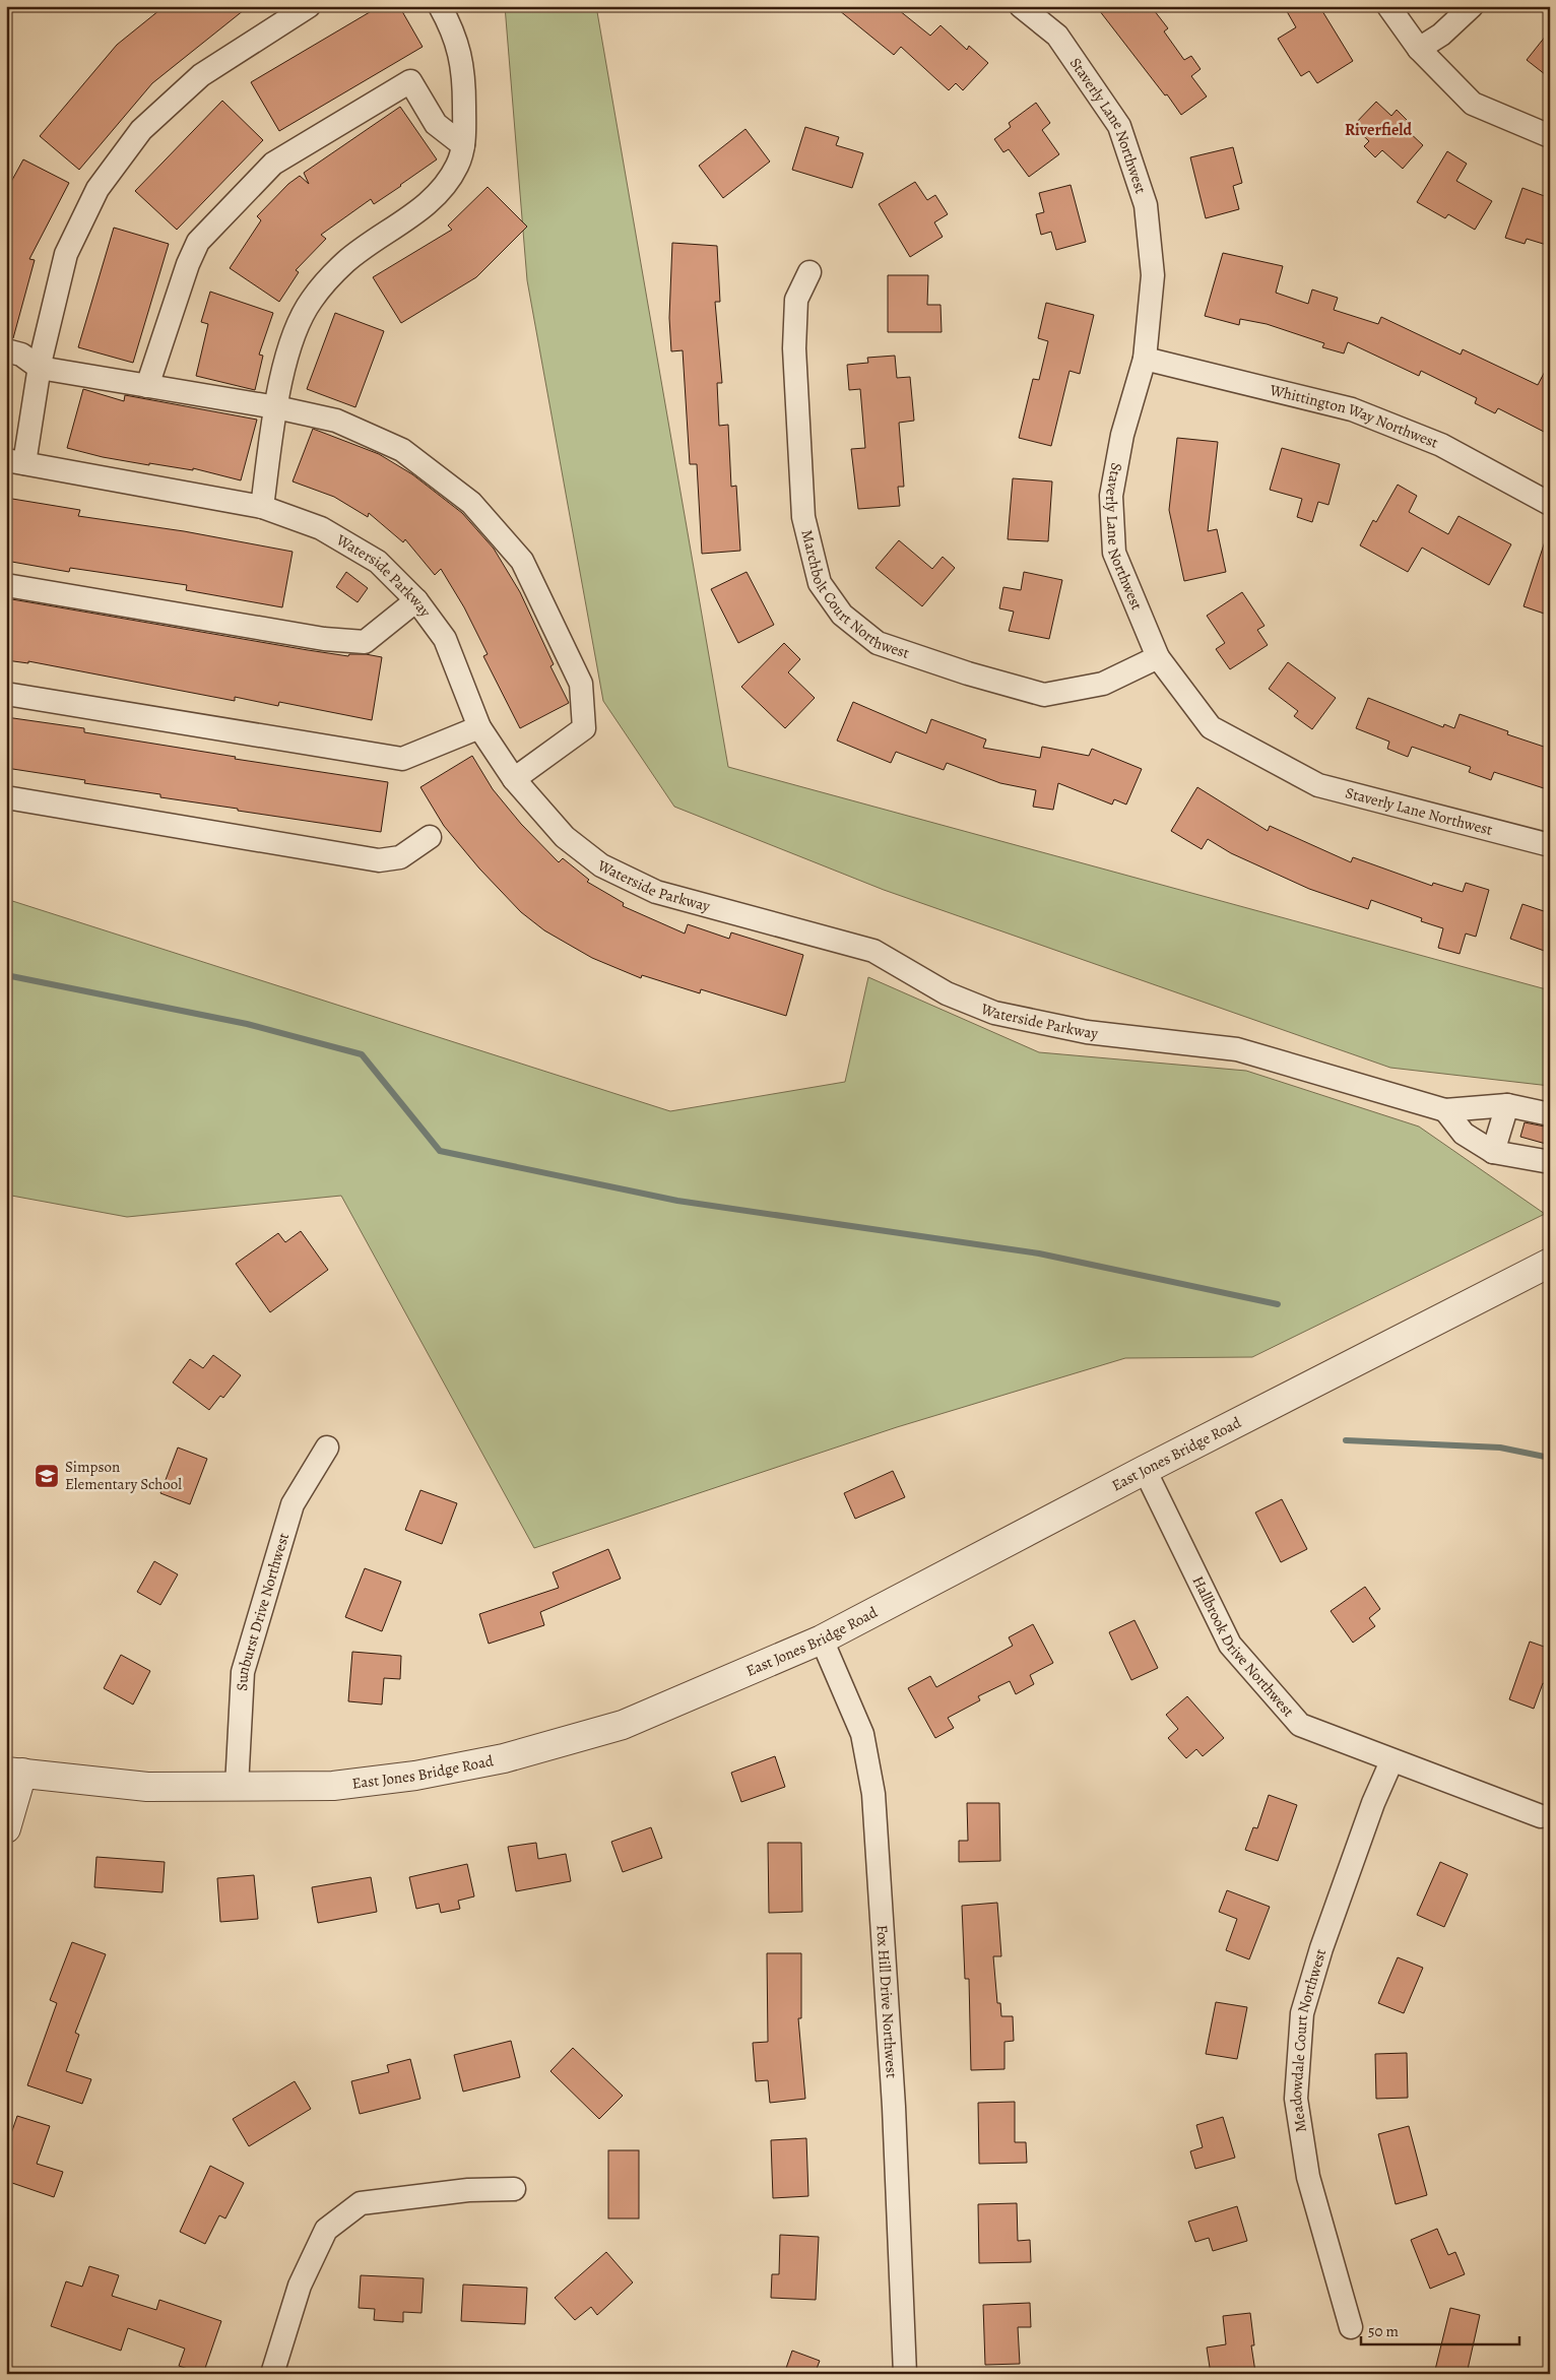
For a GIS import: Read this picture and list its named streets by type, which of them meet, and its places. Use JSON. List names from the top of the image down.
{
  "streets": {
    "street": [
      "Staverly Lane Northwest",
      "Whittington Way Northwest",
      "Waterside Parkway",
      "Marchbolt Court Northwest",
      "East Jones Bridge Road",
      "Sunburst Drive Northwest",
      "Hallbrook Drive Northwest",
      "Fox Hill Drive Northwest",
      "Meadowdale Court Northwest"
    ]
  },
  "crossings": [
    ["Staverly Lane Northwest", "Whittington Way Northwest"],
    ["Staverly Lane Northwest", "Marchbolt Court Northwest"],
    ["East Jones Bridge Road", "Sunburst Drive Northwest"],
    ["East Jones Bridge Road", "Hallbrook Drive Northwest"],
    ["East Jones Bridge Road", "Fox Hill Drive Northwest"],
    ["Hallbrook Drive Northwest", "Meadowdale Court Northwest"]
  ],
  "districts": ["Riverfield"],
  "places": {
    "school or university": ["Simpson Elementary School"]
  },
  "scale_bar": "50 m"
}
